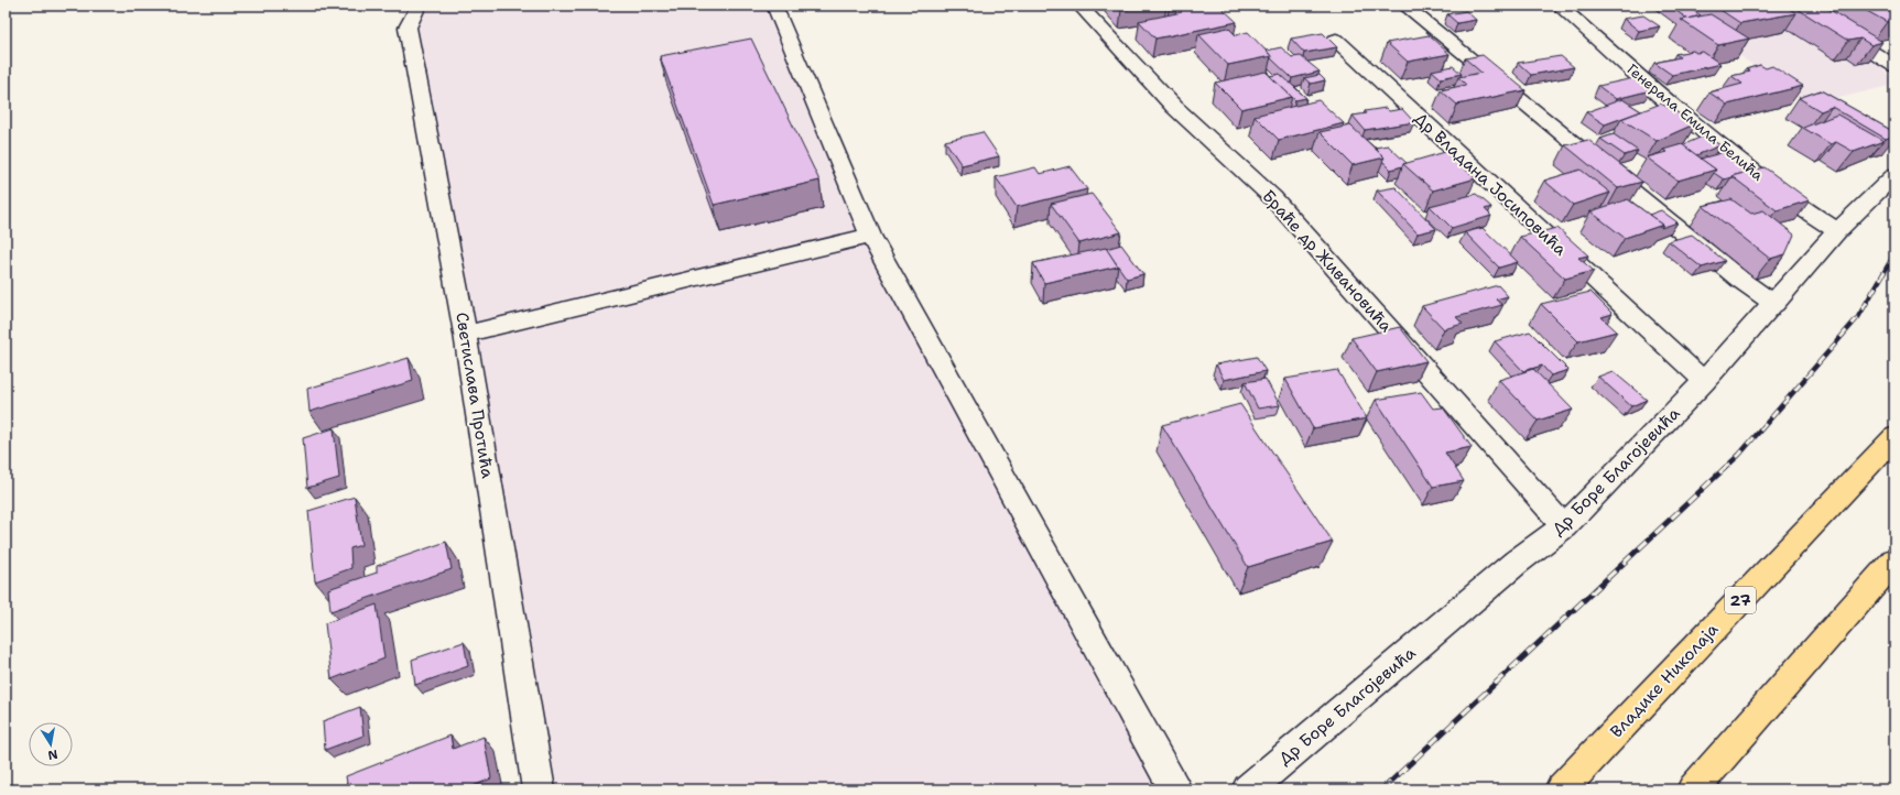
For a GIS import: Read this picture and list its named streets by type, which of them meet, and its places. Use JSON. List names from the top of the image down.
{
  "streets": {
    "main road": ["27", "Владике Николаја"],
    "street": [
      "Генерала Емила Белића",
      "Др Владана Јосиповића",
      "Браће др Живановића",
      "Светислава Протића",
      "Др Боре Благојевића"
    ]
  },
  "crossings": [
    ["Генерала Емила Белића", "Др Боре Благојевића"],
    ["Др Владана Јосиповића", "Др Боре Благојевића"],
    ["Браће др Живановића", "Др Боре Благојевића"]
  ],
  "north": "bottom"
}
